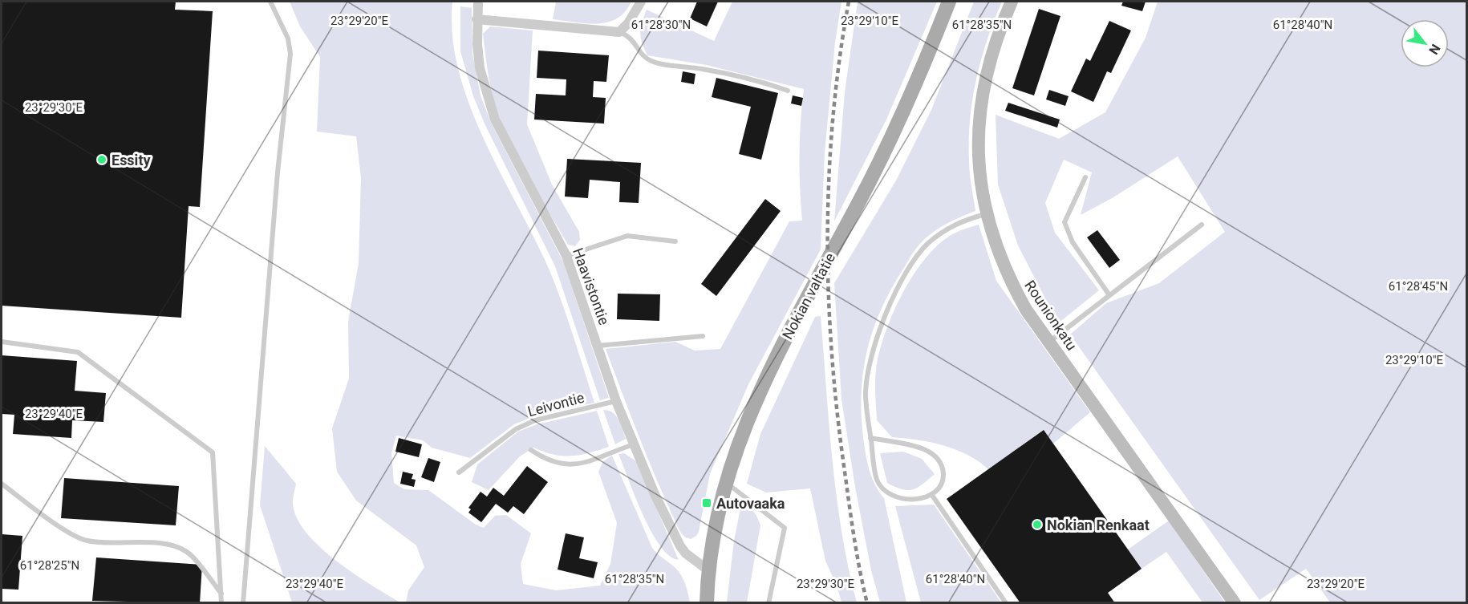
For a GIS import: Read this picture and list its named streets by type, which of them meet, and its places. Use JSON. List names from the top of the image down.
{
  "streets": {
    "main road": ["Nokian valtatie", "Rounionkatu"],
    "street": ["Haavistontie"],
    "lane": ["Leivontie"]
  },
  "crossings": [
    ["Haavistontie", "Nokian valtatie"],
    ["Haavistontie", "Leivontie"]
  ],
  "places": {
    "other": ["Essity", "Nokian Renkaat"],
    "transit": ["Autovaaka"]
  },
  "north": "bottom right",
  "coordinates": [
    "23°29'20\"E",
    "23°29'10\"E",
    "61°28'30\"N",
    "61°28'35\"N",
    "61°28'40\"N",
    "23°29'30\"E",
    "61°28'45\"N",
    "23°29'40\"E",
    "61°28'25\"N"
  ]
}
